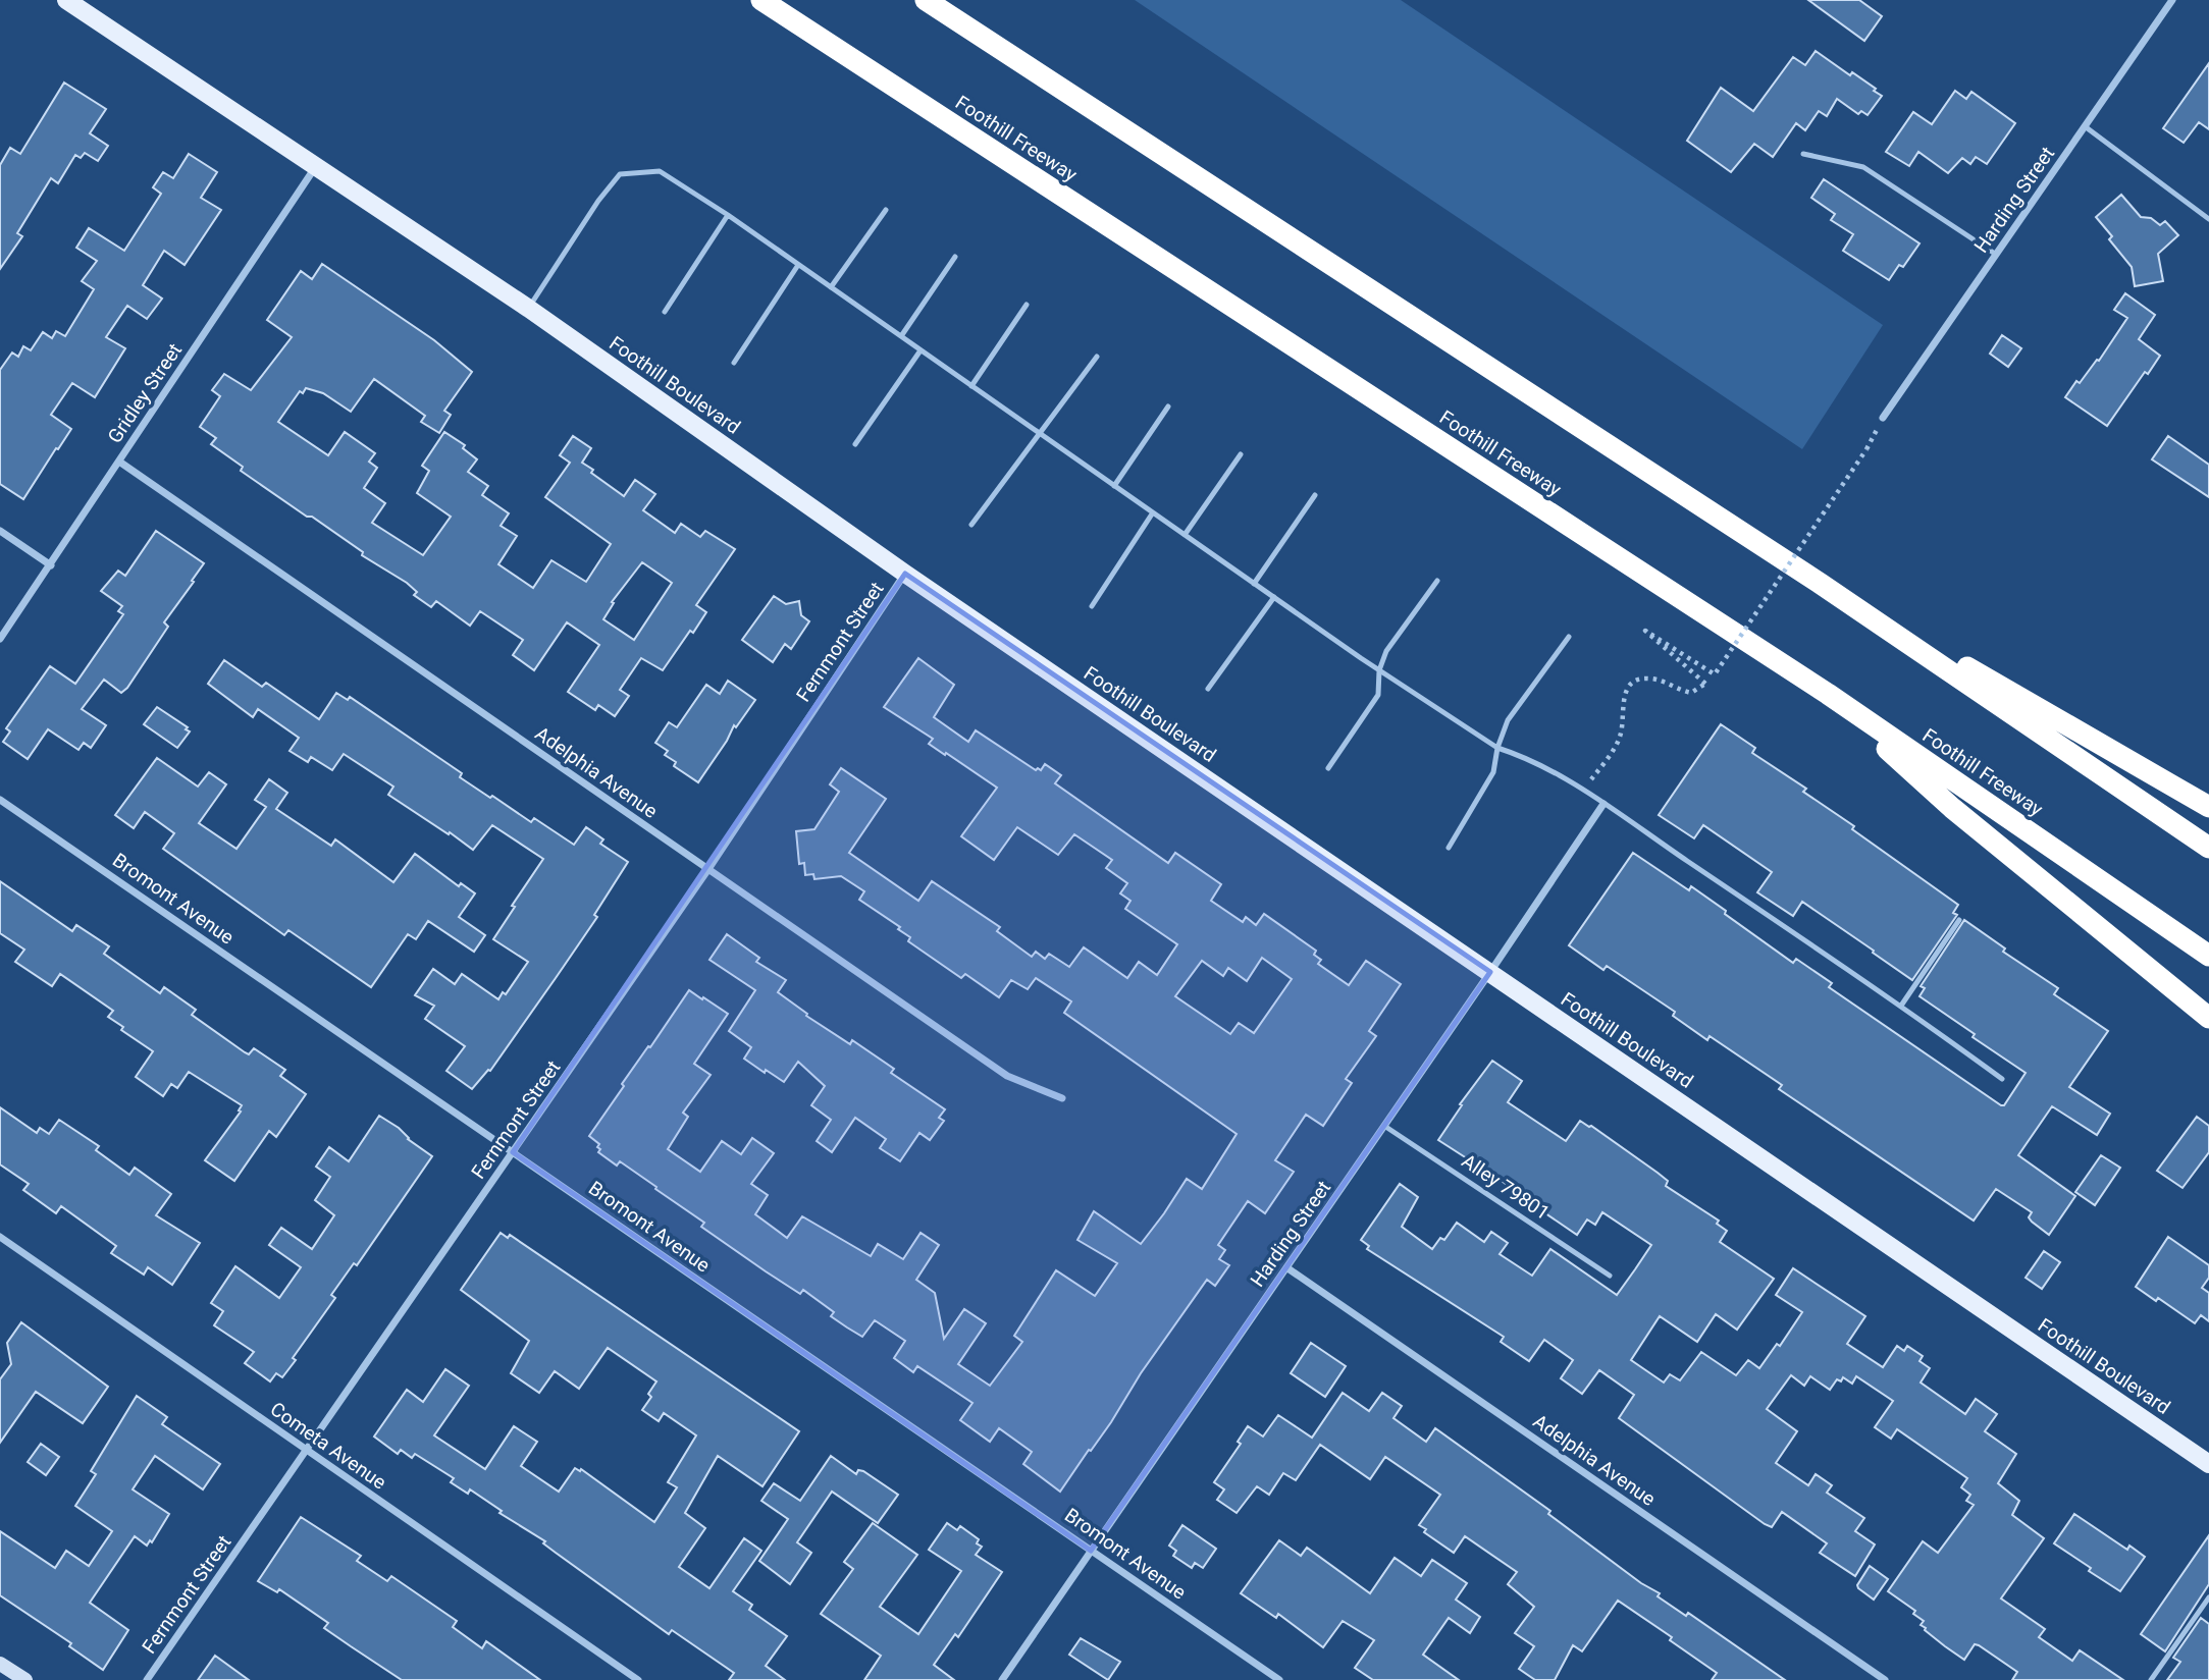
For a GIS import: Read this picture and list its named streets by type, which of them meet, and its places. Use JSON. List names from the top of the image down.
{
  "streets": {
    "highway": ["Foothill Freeway"],
    "main road": ["Foothill Boulevard"],
    "street": [
      "Harding Street",
      "Gridley Street",
      "Fernmont Street",
      "Adelphia Avenue",
      "Bromont Avenue",
      "Cometa Avenue"
    ],
    "lane": ["Alley 79801"]
  },
  "crossings": [
    ["Harding Street", "Foothill Boulevard"],
    ["Harding Street", "Adelphia Avenue"],
    ["Harding Street", "Bromont Avenue"],
    ["Harding Street", "Alley 79801"],
    ["Foothill Boulevard", "Gridley Street"],
    ["Foothill Boulevard", "Fernmont Street"],
    ["Gridley Street", "Adelphia Avenue"],
    ["Fernmont Street", "Adelphia Avenue"],
    ["Fernmont Street", "Bromont Avenue"],
    ["Fernmont Street", "Cometa Avenue"]
  ]
}
